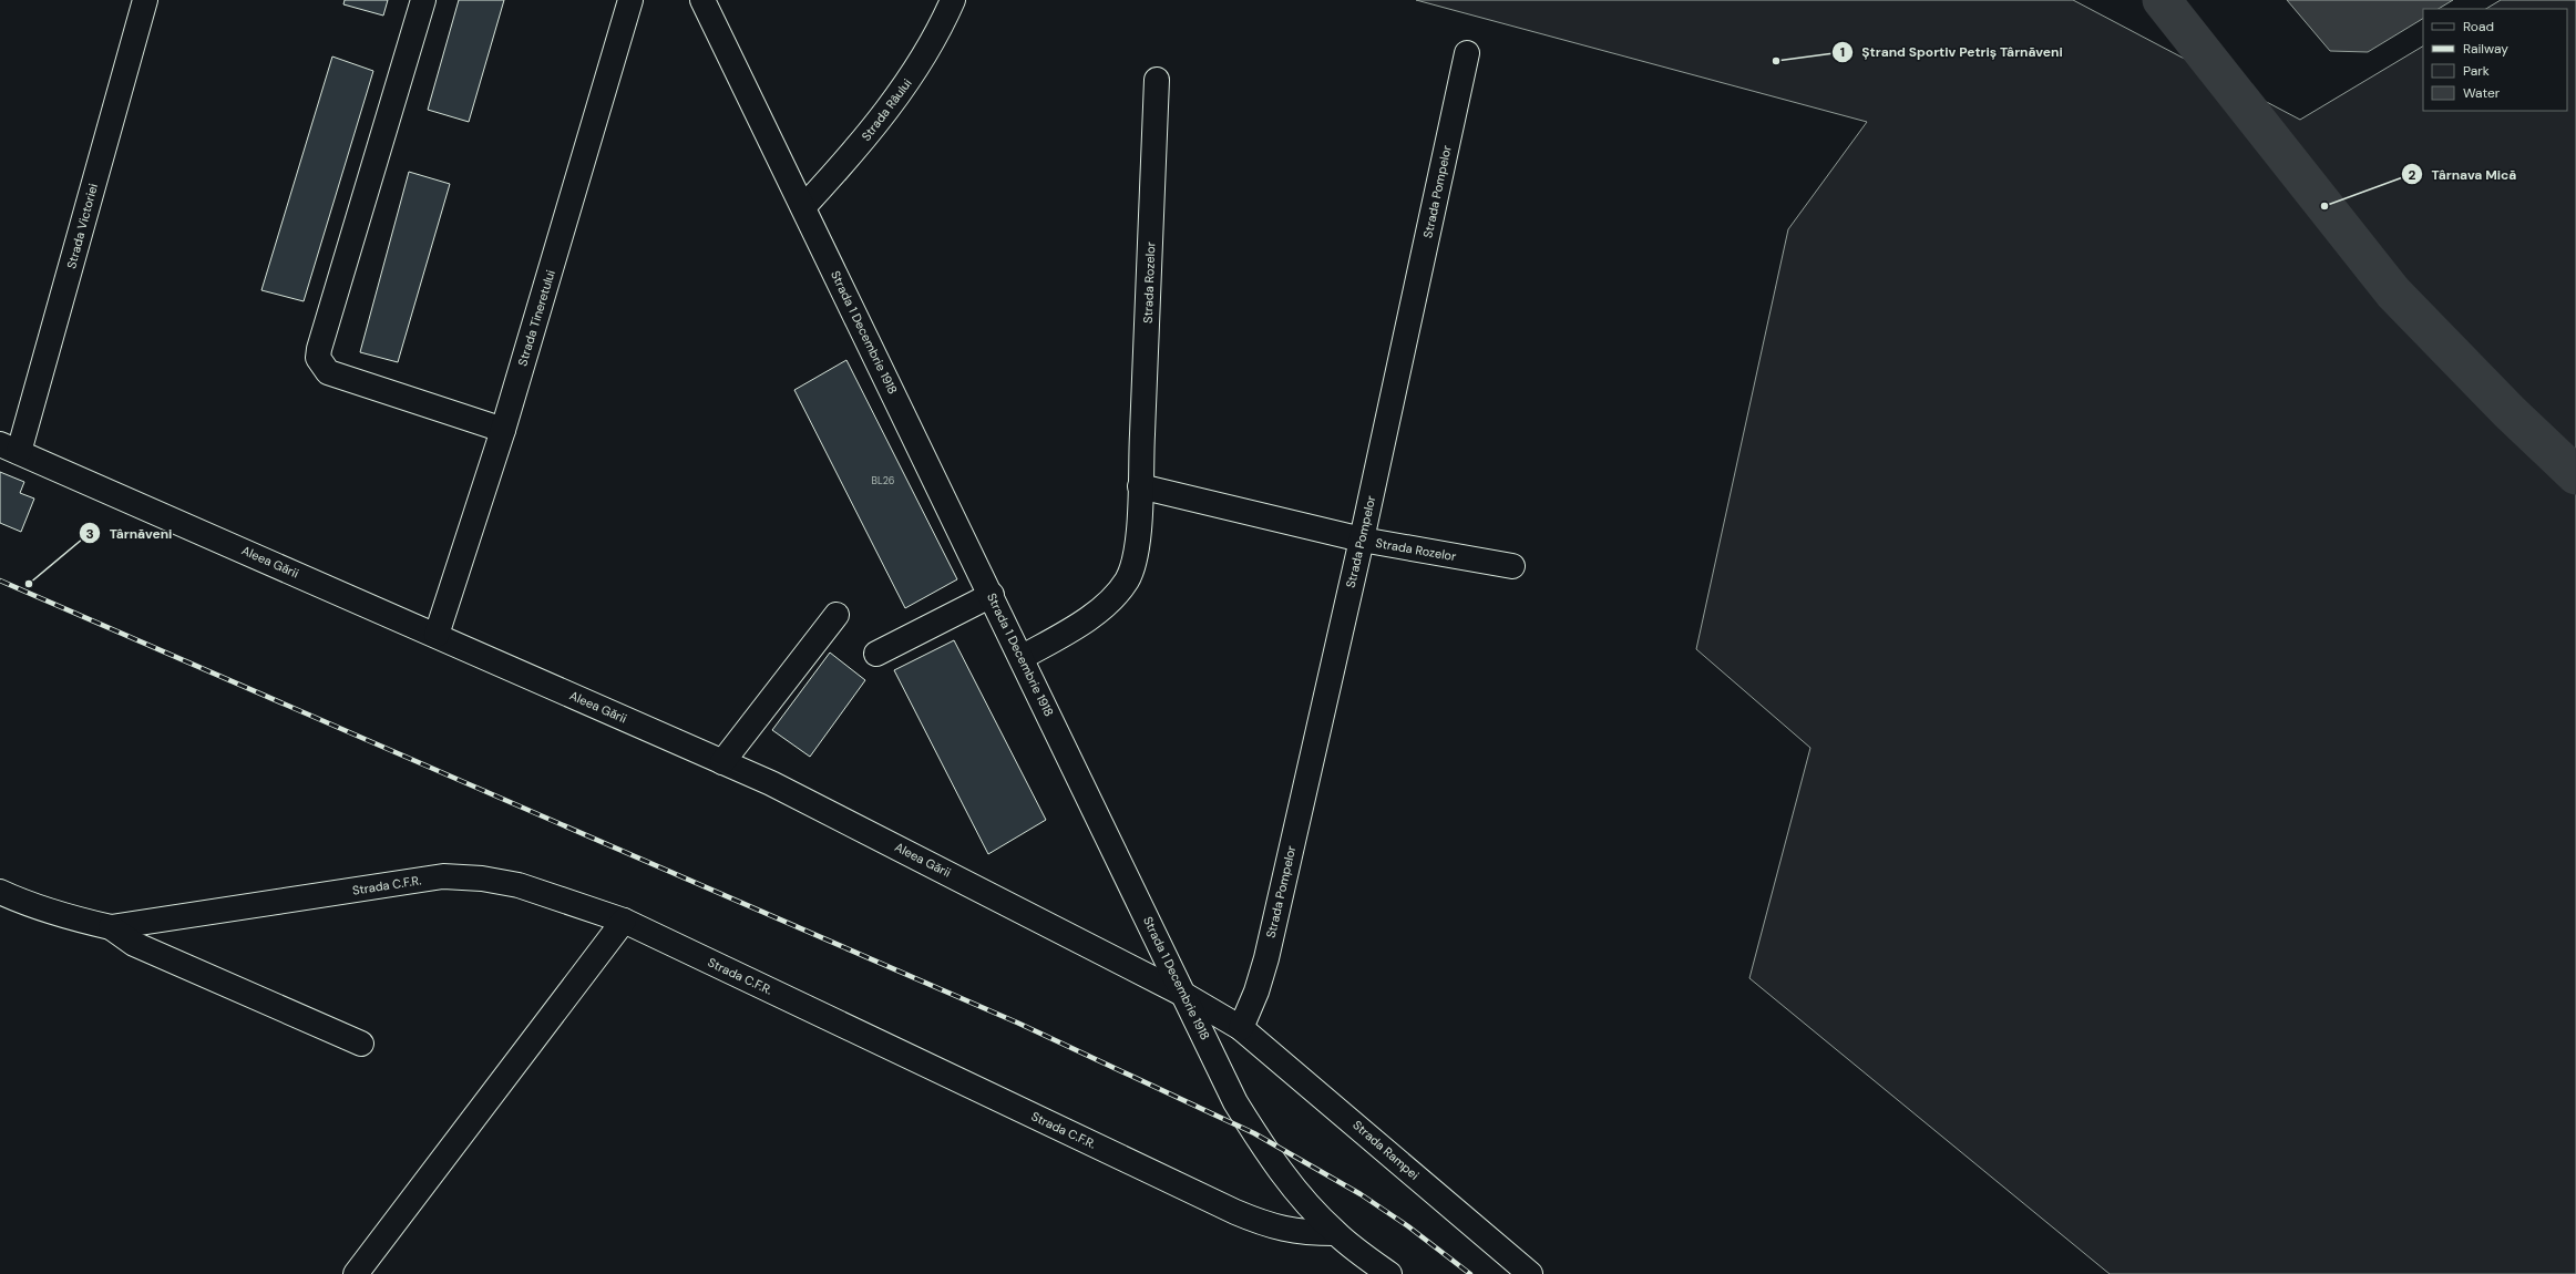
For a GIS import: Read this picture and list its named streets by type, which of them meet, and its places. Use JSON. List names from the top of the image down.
{
  "streets": {
    "street": [
      "Strada Râului",
      "Strada Pompelor",
      "Strada Victoriei",
      "Strada Rozelor",
      "Strada Tineretului",
      "Strada 1 Decembrie 1918",
      "Aleea Gării",
      "Strada C.F.R.",
      "Strada Rampei"
    ]
  },
  "crossings": [
    ["Strada Râului", "Strada 1 Decembrie 1918"],
    ["Strada Pompelor", "Strada Rozelor"],
    ["Strada Pompelor", "Aleea Gării"],
    ["Strada Pompelor", "Strada Rampei"],
    ["Strada Victoriei", "Aleea Gării"],
    ["Strada Rozelor", "Strada 1 Decembrie 1918"],
    ["Strada Tineretului", "Aleea Gării"],
    ["Strada 1 Decembrie 1918", "Aleea Gării"],
    ["Strada 1 Decembrie 1918", "Strada C.F.R."],
    ["Aleea Gării", "Strada Rampei"]
  ],
  "places": ["Ștrand Sportiv Petriș Târnăveni", "Târnava Mică", "Târnăveni"],
  "house_numbers": ["BL26"],
  "legend": [
    "Road",
    "Railway",
    "Park",
    "Water"
  ]
}
